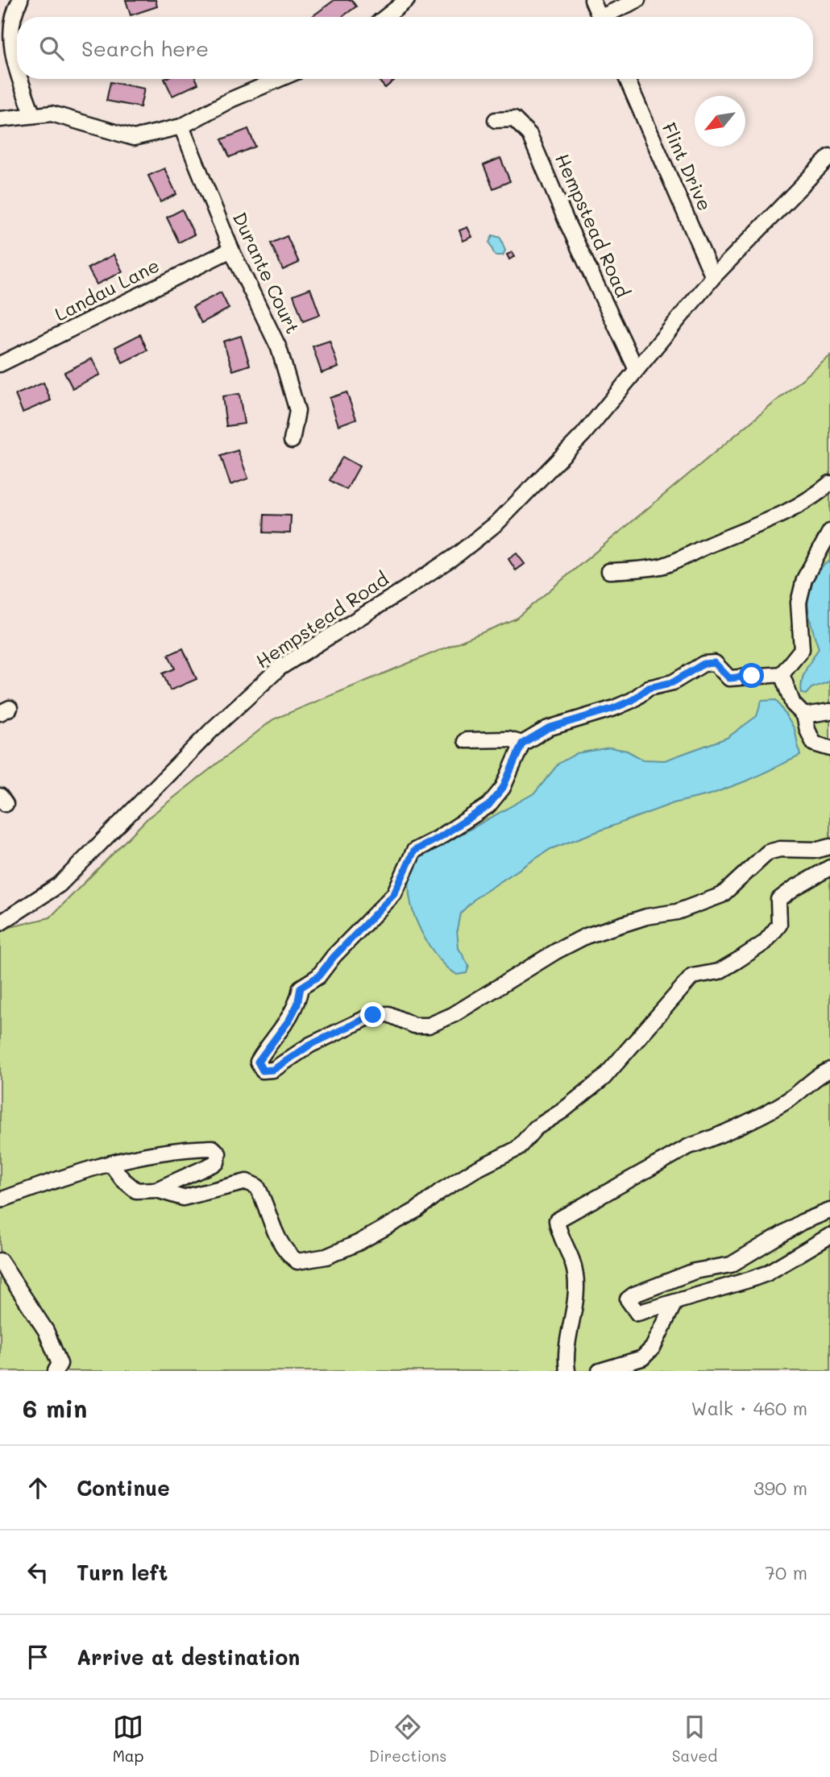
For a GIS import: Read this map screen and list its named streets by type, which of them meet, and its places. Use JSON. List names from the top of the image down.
{
  "streets": {
    "street": [
      "Flint Drive",
      "Hempstead Road",
      "Durante Court",
      "Landau Lane"
    ]
  },
  "crossings": [
    ["Flint Drive", "Hempstead Road"],
    ["Durante Court", "Landau Lane"]
  ],
  "north": "bottom left",
  "page": {
    "search": "Search here",
    "heading": ["6 min", "Walk · 460 m"],
    "list": [
      ["Continue", "390 m"],
      ["Turn left", "70 m"],
      "Arrive at destination"
    ],
    "nav": ["Map", "Directions", "Saved"]
  }
}
